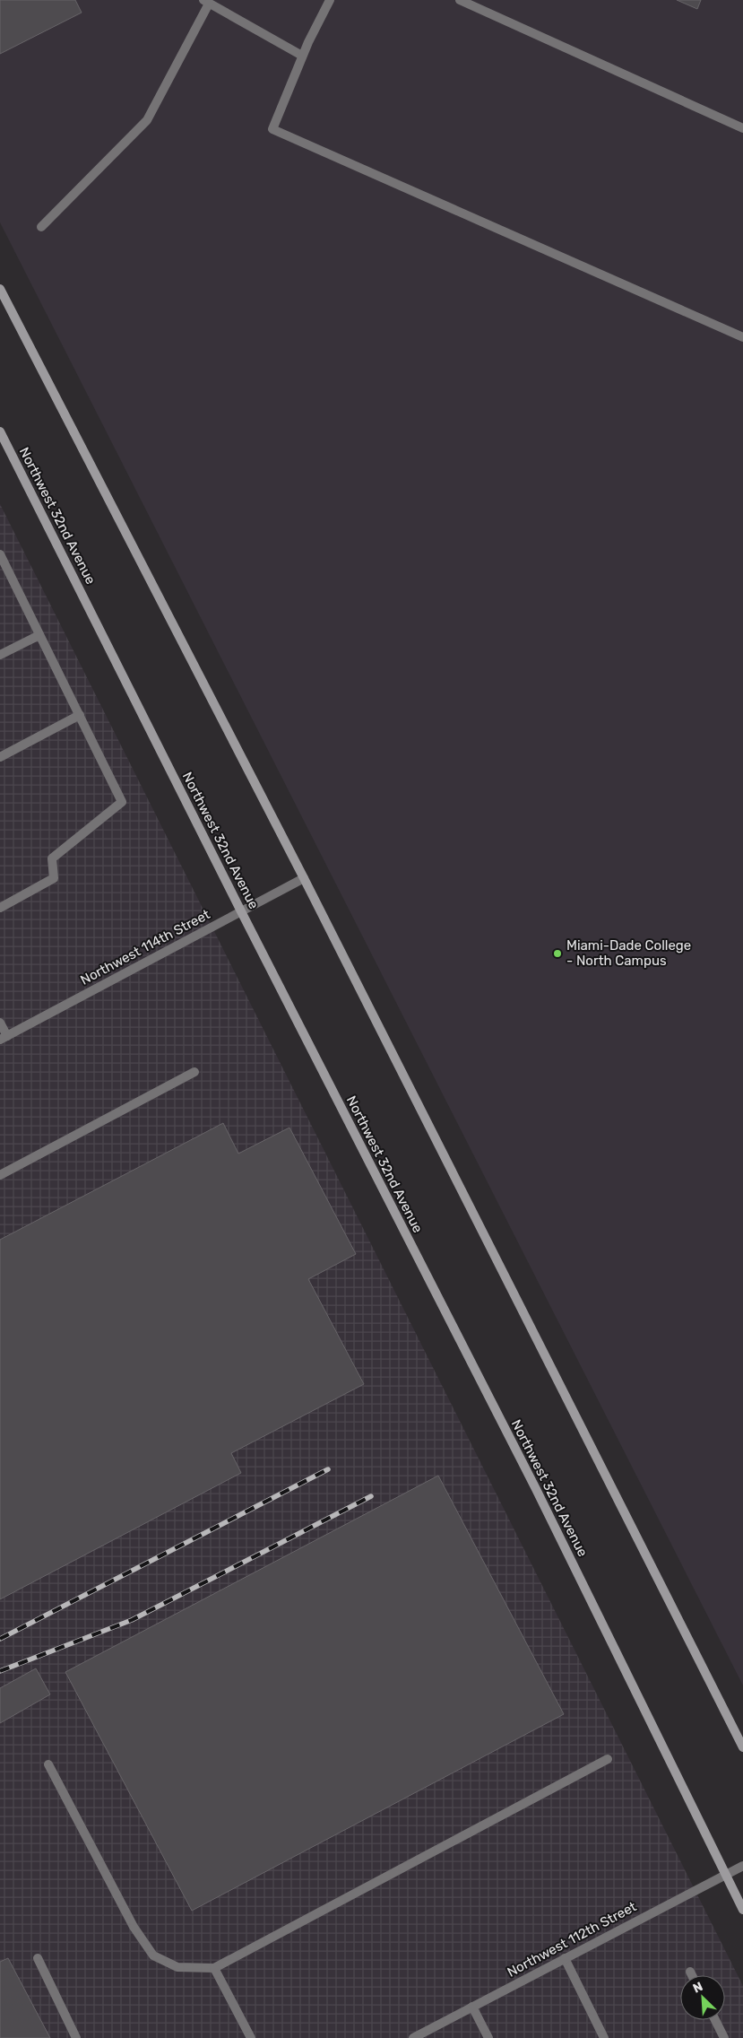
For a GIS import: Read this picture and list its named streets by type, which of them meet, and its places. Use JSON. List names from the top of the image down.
{
  "streets": {
    "main road": ["Northwest 32nd Avenue"],
    "street": ["Northwest 114th Street", "Northwest 112th Street"]
  },
  "crossings": [
    ["Northwest 32nd Avenue", "Northwest 114th Street"],
    ["Northwest 32nd Avenue", "Northwest 112th Street"]
  ],
  "places": ["Miami-Dade College - North Campus"],
  "north": "top left"
}
